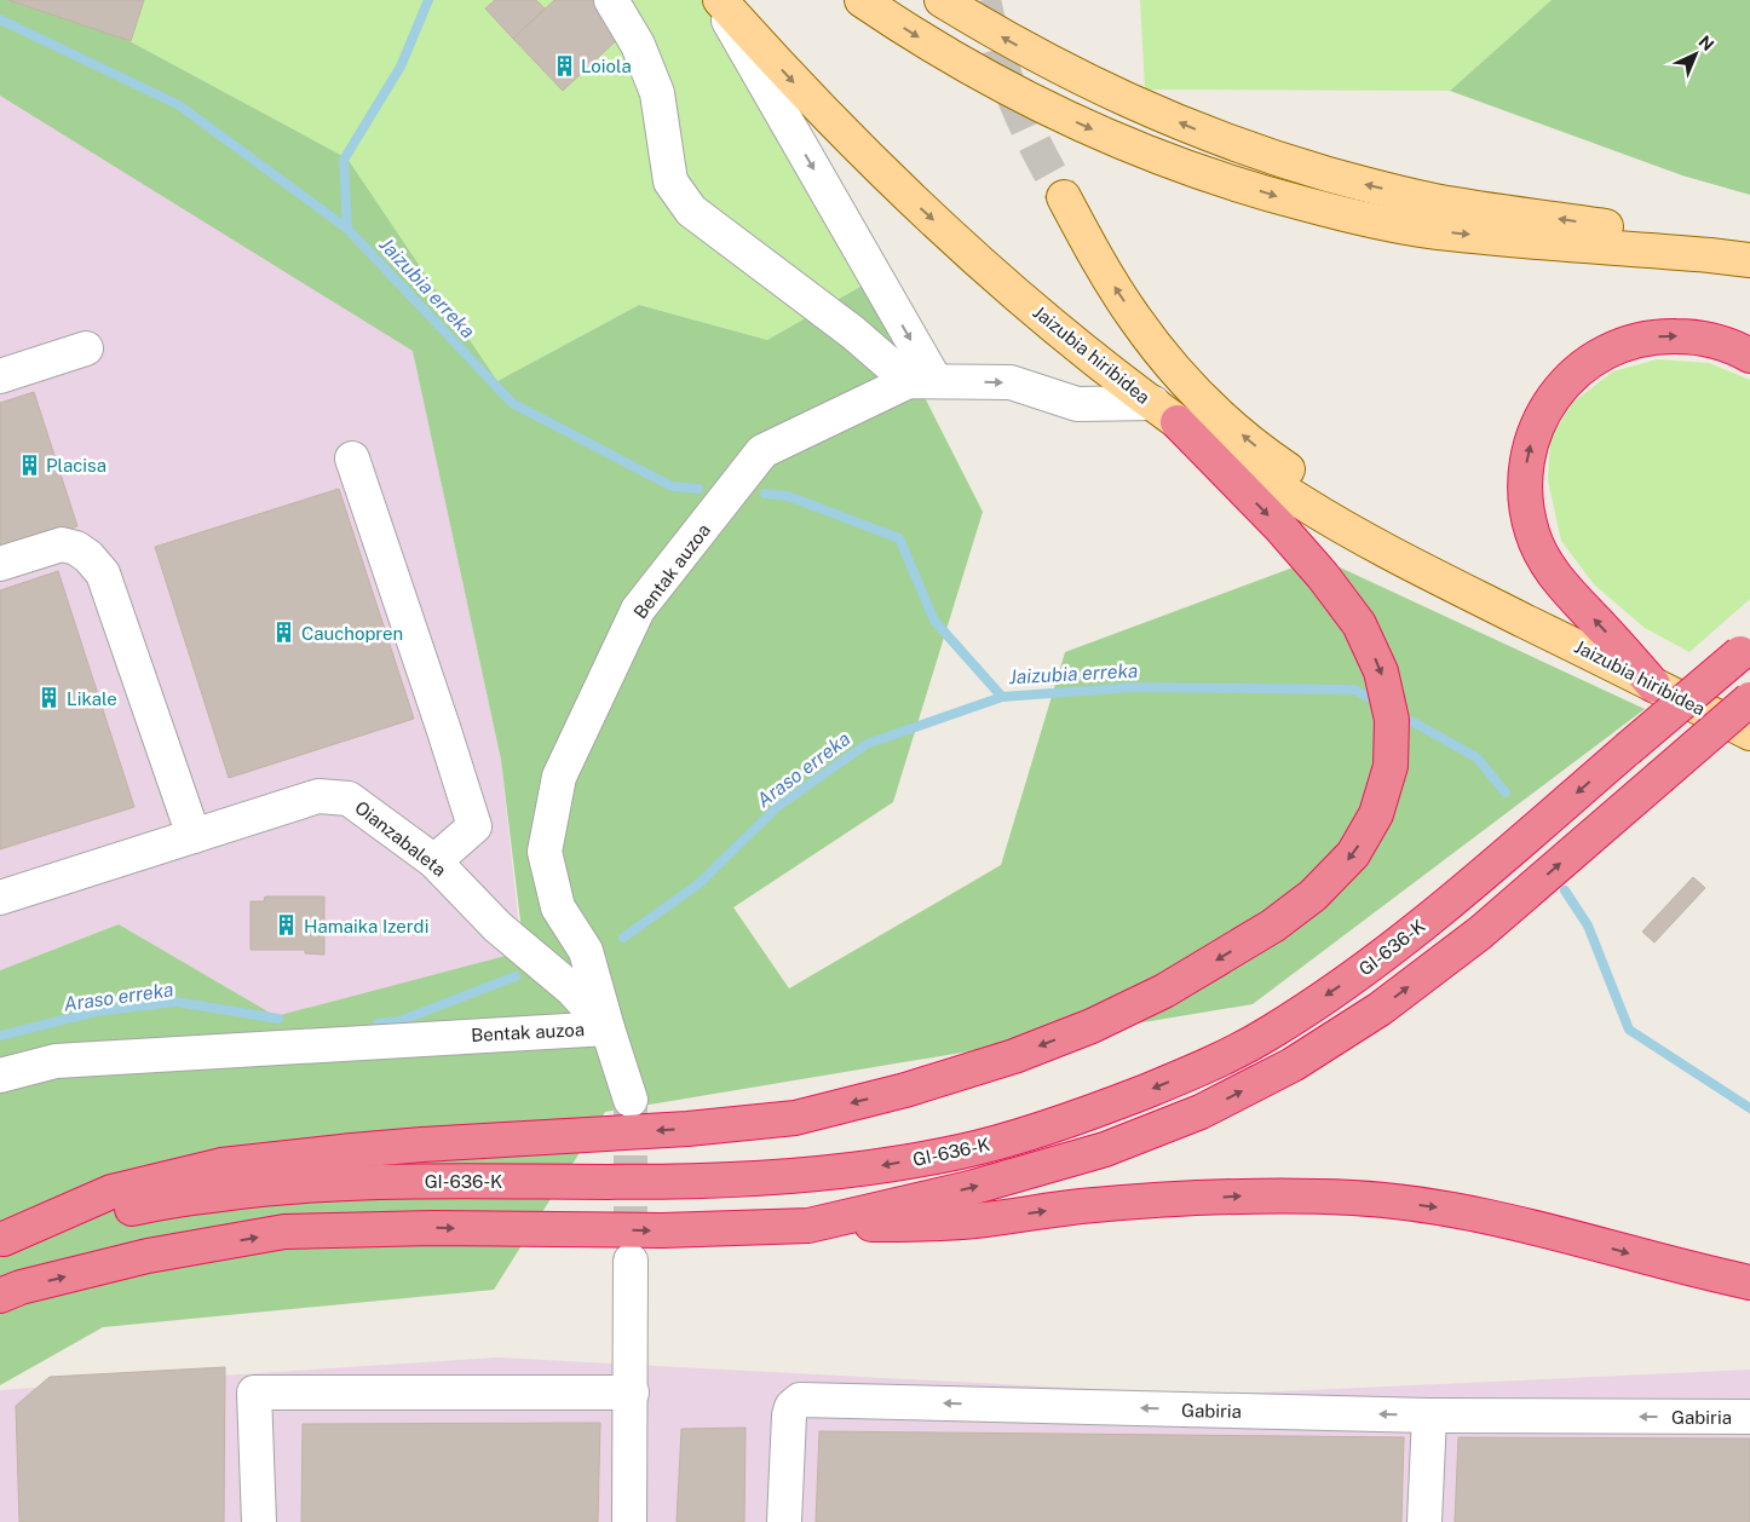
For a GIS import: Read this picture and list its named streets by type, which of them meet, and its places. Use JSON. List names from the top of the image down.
{
  "streets": {
    "highway": ["GI-636-K"],
    "main road": ["Jaizubia hiribidea"],
    "street": ["Bentak auzoa", "Oianzabaleta", "Gabiria"]
  },
  "crossings": [
    ["Bentak auzoa", "Oianzabaleta"]
  ],
  "one_way": ["Gabiria"],
  "water": ["Jaizubia erreka", "Araso erreka"],
  "places": {
    "building": [
      "Loiola",
      "Placisa",
      "Cauchopren",
      "Likale",
      "Hamaika Izerdi"
    ]
  },
  "north": "top right"
}
